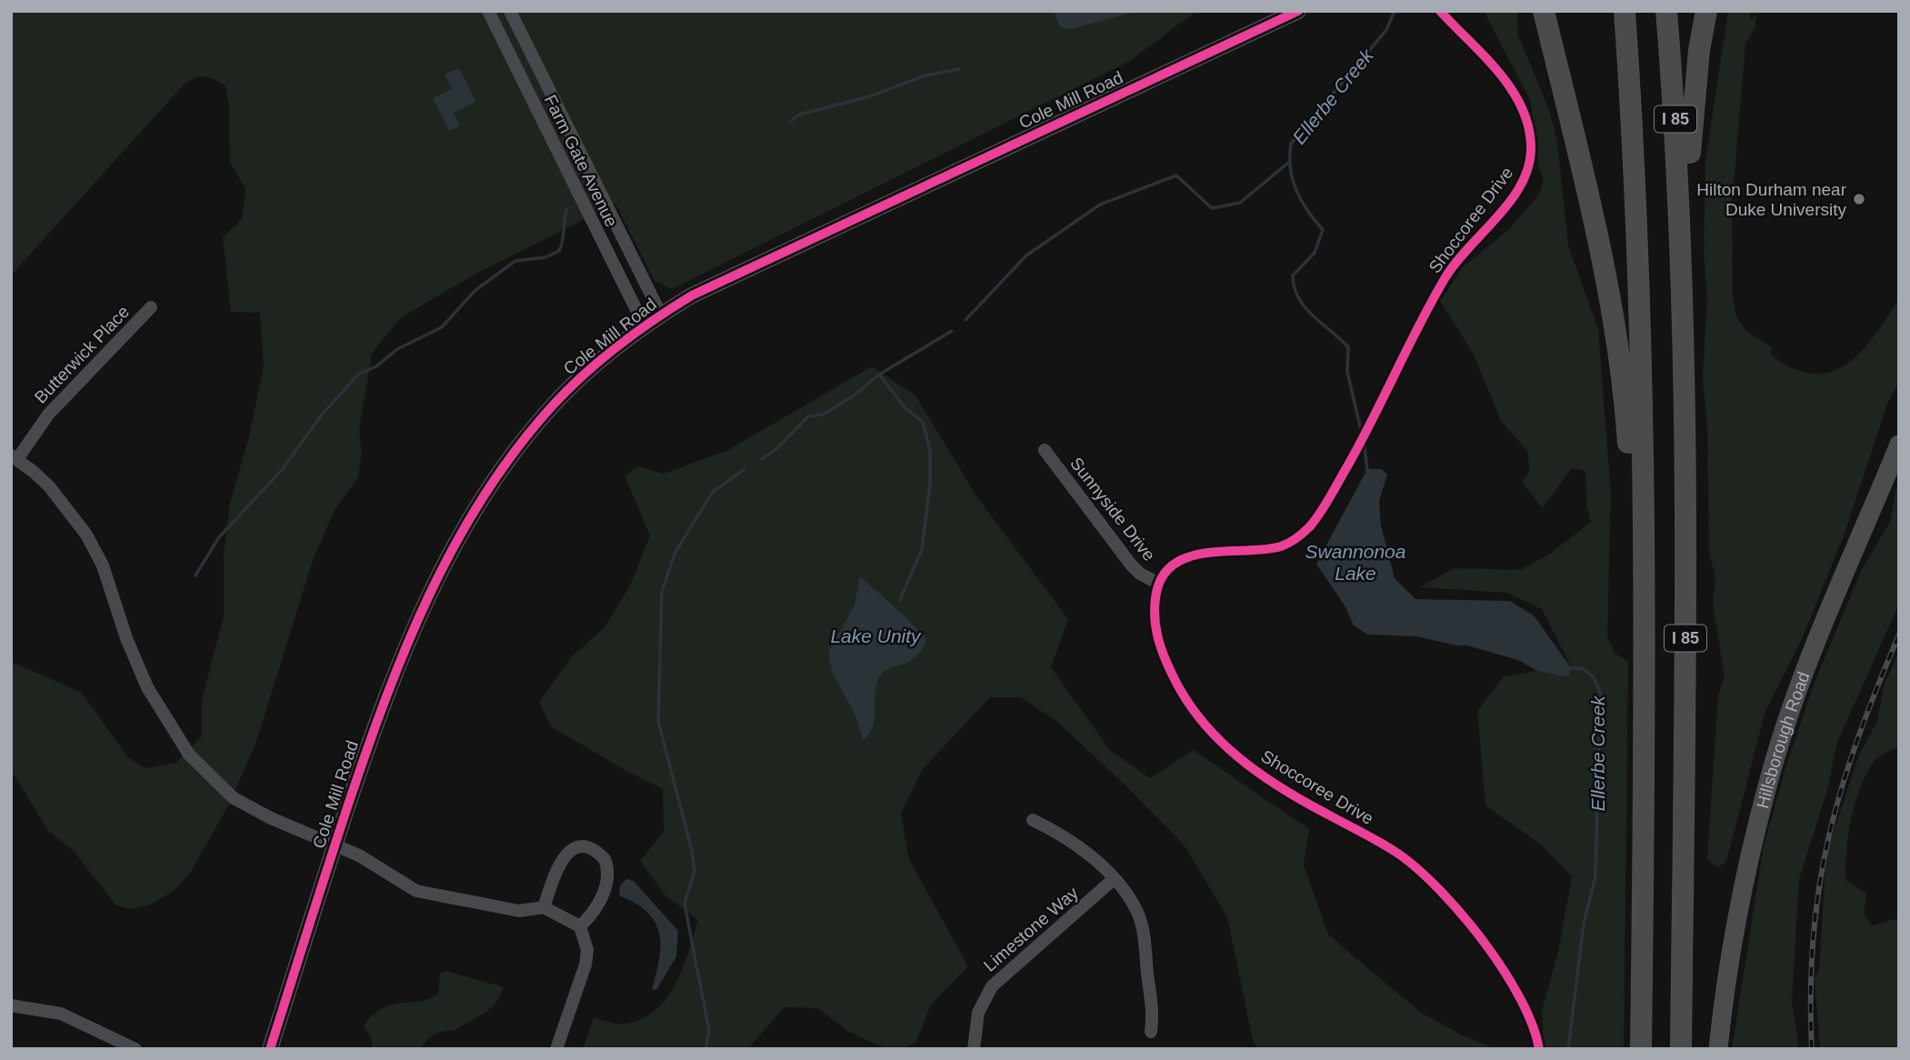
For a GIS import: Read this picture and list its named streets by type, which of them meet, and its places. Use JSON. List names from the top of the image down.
{
  "streets": {
    "highway": ["I 85"],
    "main road": ["Hillsborough Road"],
    "street": [
      "Cole Mill Road",
      "Farm Gate Avenue",
      "Shoccoree Drive",
      "Butterwick Place",
      "Sunnyside Drive",
      "Limestone Way"
    ]
  },
  "crossings": [
    ["Cole Mill Road", "Farm Gate Avenue"],
    ["Shoccoree Drive", "Sunnyside Drive"]
  ],
  "water": ["Ellerbe Creek", "Swannonoa Lake", "Lake Unity"],
  "places": ["Hilton Durham near Duke University"]
}
